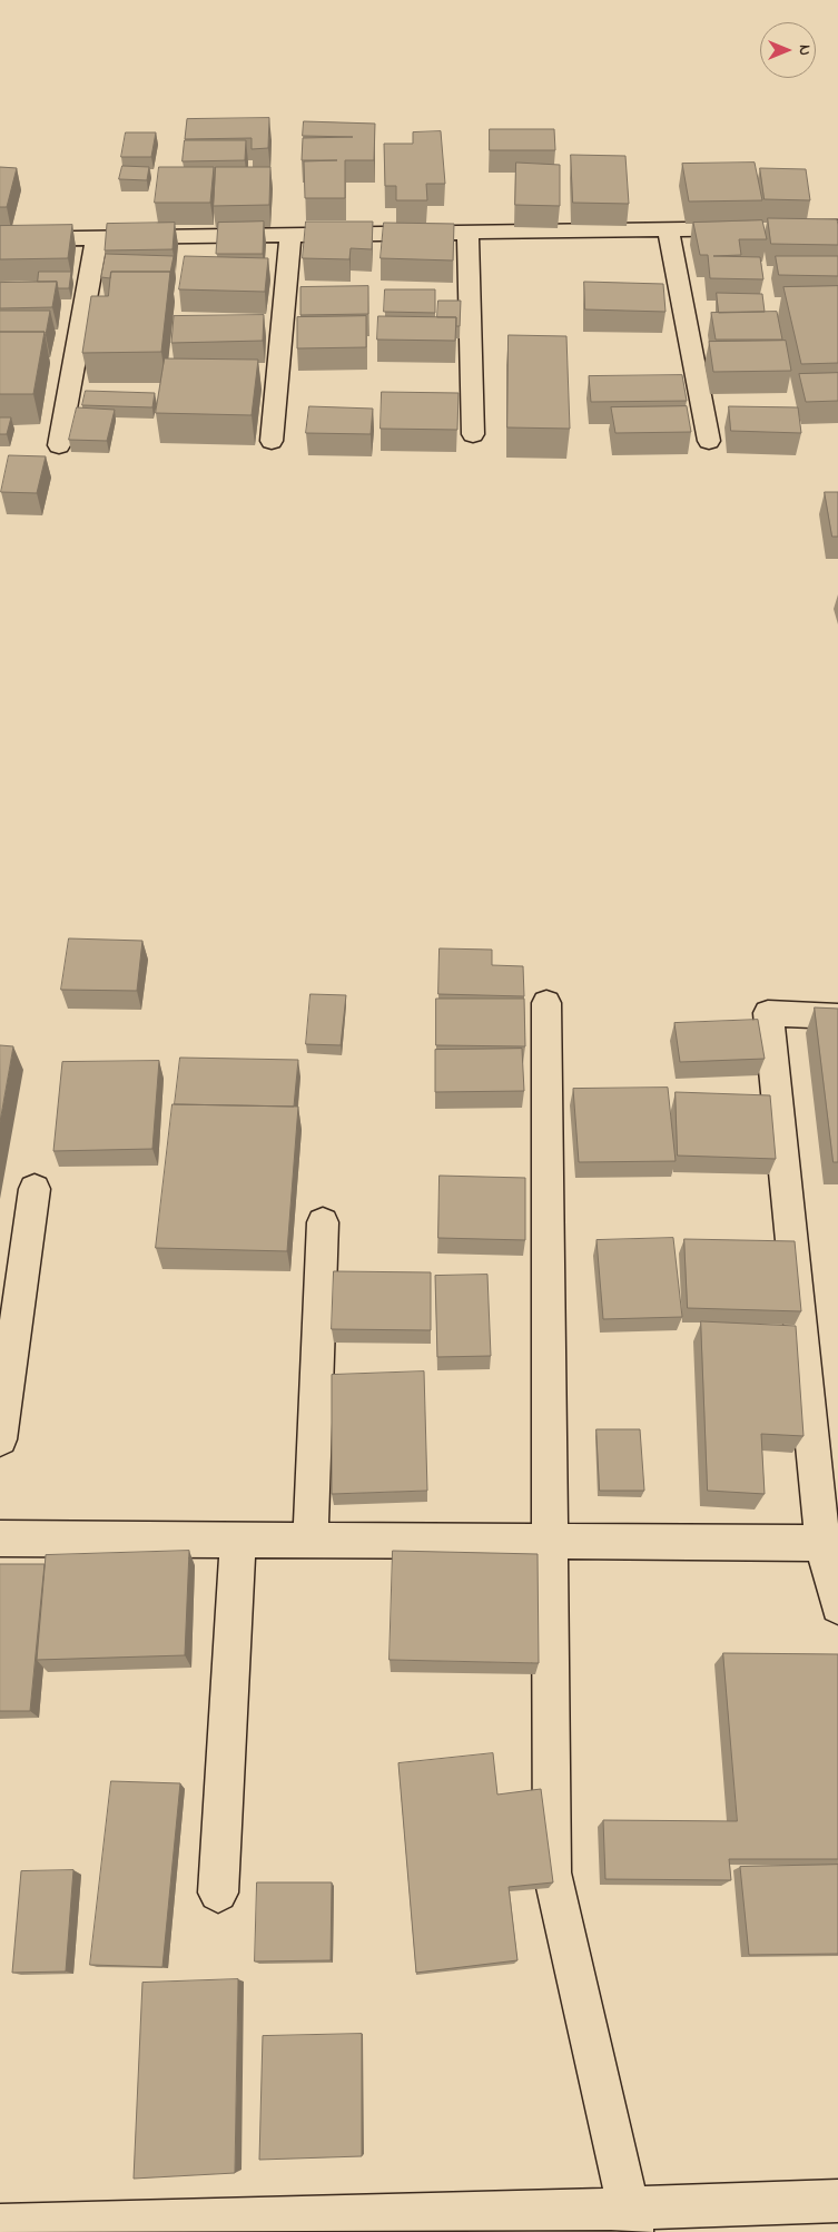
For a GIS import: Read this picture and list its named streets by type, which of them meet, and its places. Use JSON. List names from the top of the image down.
{
  "north": "right"
}
